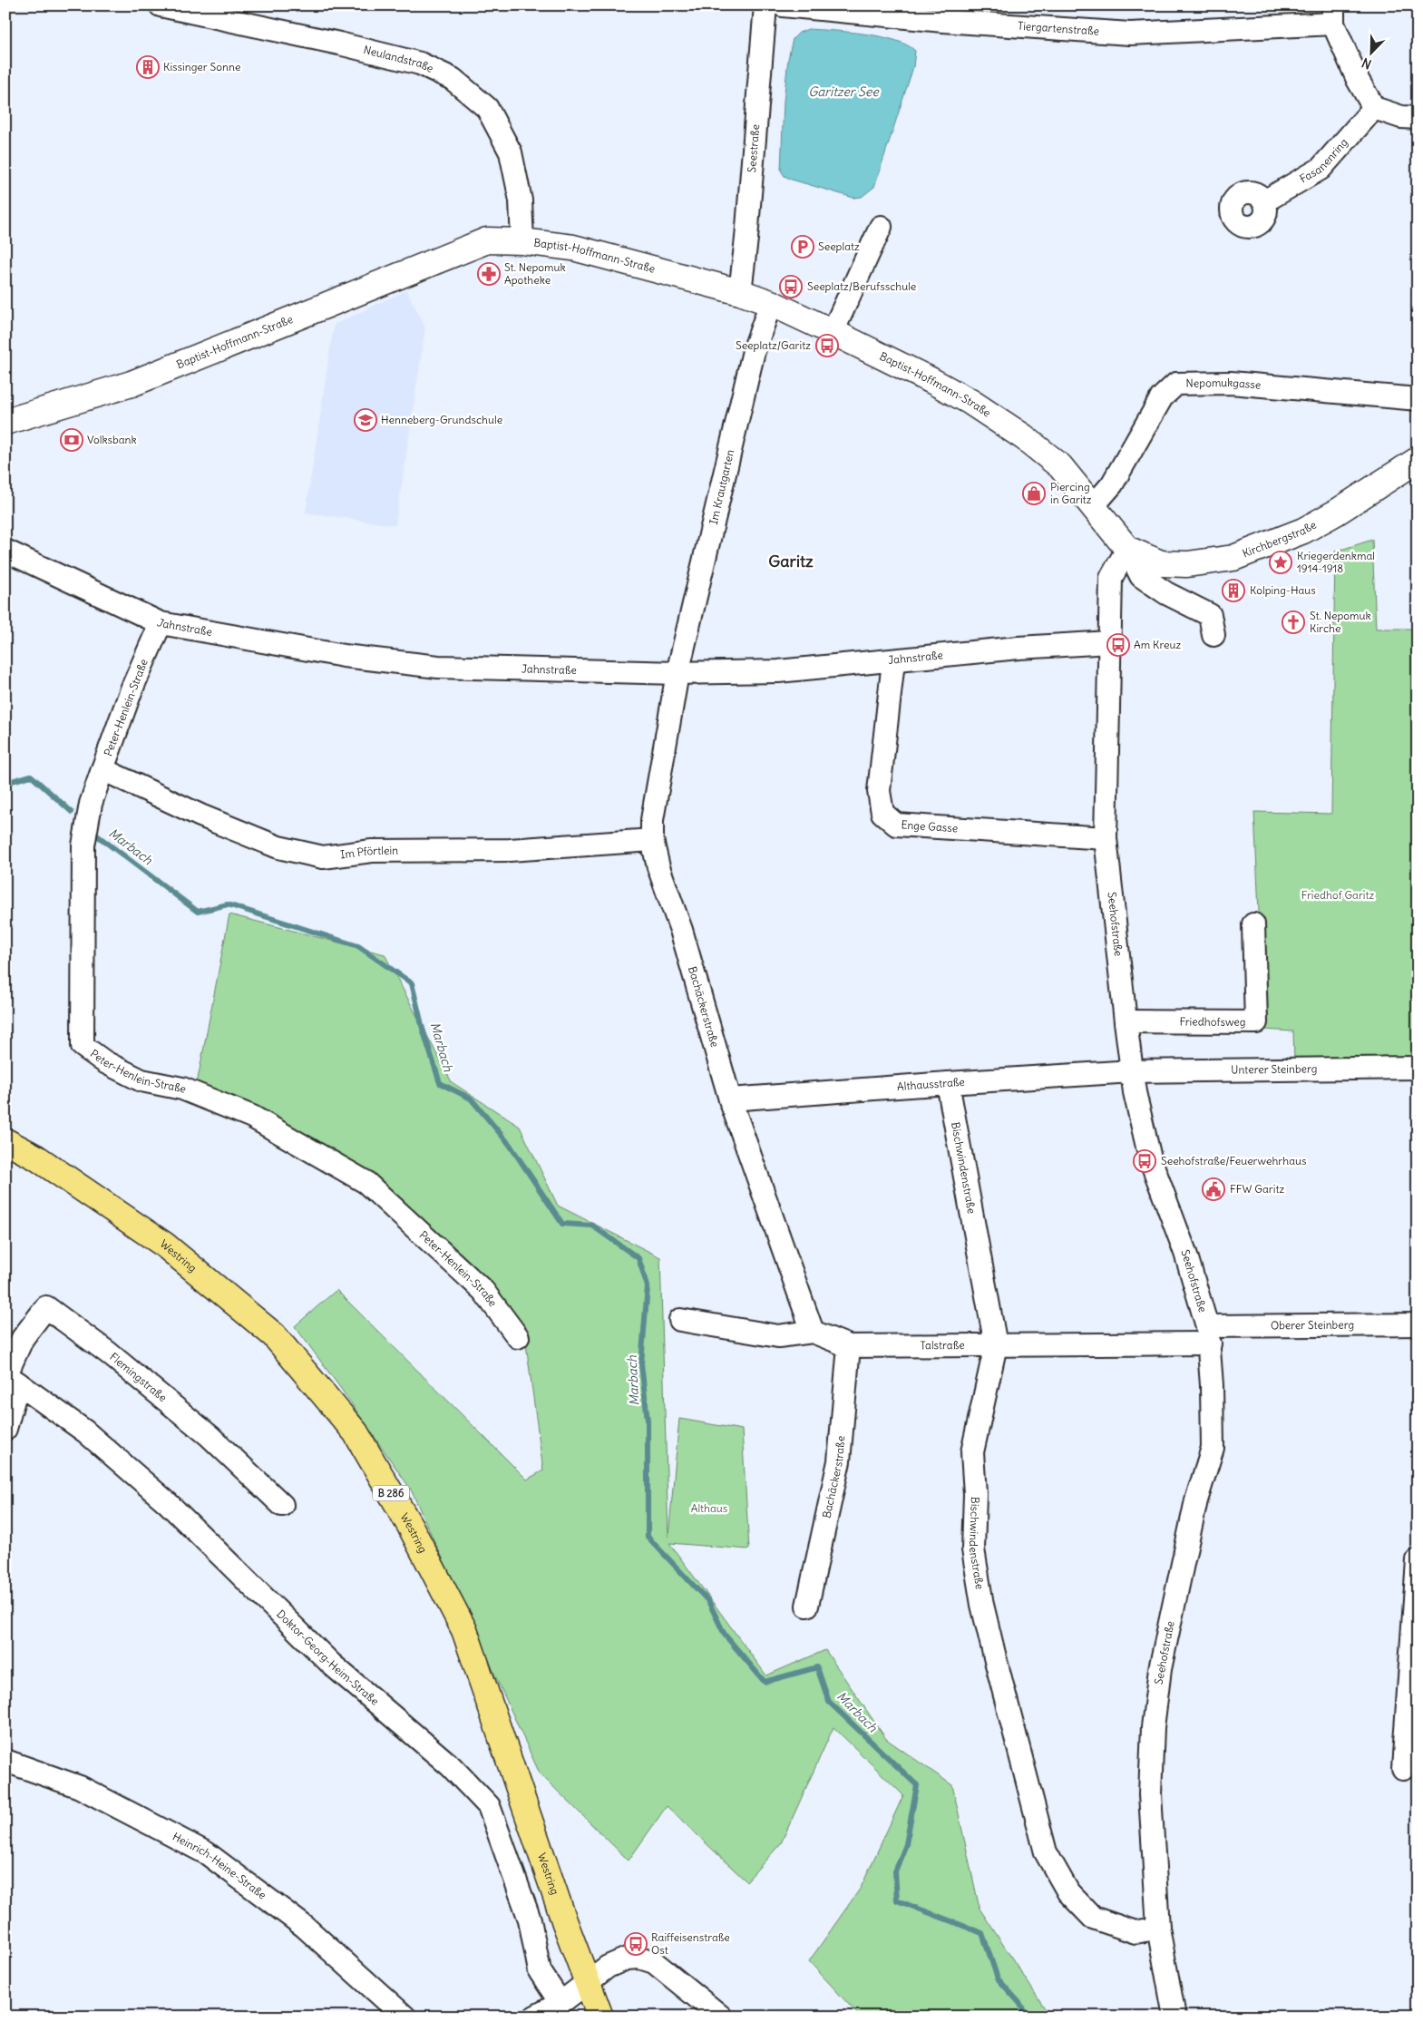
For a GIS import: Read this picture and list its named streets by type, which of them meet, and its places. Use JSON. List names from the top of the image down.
{
  "streets": {
    "main road": ["Westring", "B 286"],
    "street": [
      "Tiergartenstraße",
      "Neulandstraße",
      "Seestraße",
      "Fasanenring",
      "Baptist-Hoffmann-Straße",
      "Nepomukgasse",
      "Im Krautgarten",
      "Kirchbergstraße",
      "Jahnstraße",
      "Peter-Henlein-Straße",
      "Enge Gasse",
      "Im Pförtlein",
      "Seehofstraße",
      "Bachäckerstraße",
      "Friedhofsweg",
      "Unterer Steinberg",
      "Althausstraße",
      "Bischwindenstraße",
      "Oberer Steinberg",
      "Talstraße",
      "Flemingstraße",
      "Doktor-Georg-Heim-Straße",
      "Heinrich-Heine-Straße"
    ]
  },
  "crossings": [
    ["Neulandstraße", "Baptist-Hoffmann-Straße"],
    ["Seestraße", "Baptist-Hoffmann-Straße"],
    ["Baptist-Hoffmann-Straße", "Nepomukgasse"],
    ["Baptist-Hoffmann-Straße", "Im Krautgarten"],
    ["Baptist-Hoffmann-Straße", "Kirchbergstraße"],
    ["Baptist-Hoffmann-Straße", "Seehofstraße"],
    ["Im Krautgarten", "Jahnstraße"],
    ["Im Krautgarten", "Bachäckerstraße"],
    ["Kirchbergstraße", "Seehofstraße"],
    ["Jahnstraße", "Peter-Henlein-Straße"],
    ["Jahnstraße", "Enge Gasse"],
    ["Jahnstraße", "Seehofstraße"],
    ["Jahnstraße", "Bachäckerstraße"],
    ["Peter-Henlein-Straße", "Im Pförtlein"],
    ["Enge Gasse", "Seehofstraße"],
    ["Im Pförtlein", "Bachäckerstraße"],
    ["Seehofstraße", "Friedhofsweg"],
    ["Seehofstraße", "Unterer Steinberg"],
    ["Seehofstraße", "Althausstraße"],
    ["Seehofstraße", "Bischwindenstraße"],
    ["Seehofstraße", "Oberer Steinberg"],
    ["Seehofstraße", "Talstraße"],
    ["Bachäckerstraße", "Althausstraße"],
    ["Bachäckerstraße", "Talstraße"],
    ["Unterer Steinberg", "Althausstraße"],
    ["Althausstraße", "Bischwindenstraße"],
    ["Bischwindenstraße", "Talstraße"],
    ["Oberer Steinberg", "Talstraße"],
    ["Flemingstraße", "Doktor-Georg-Heim-Straße"]
  ],
  "districts": ["Garitz"],
  "water": ["Garitzer See", "Marbach"],
  "parks": ["Friedhof Garitz", "Althaus"],
  "places": {
    "building": ["Kissinger Sonne", "Kolping-Haus"],
    "parking": ["Seeplatz"],
    "pharmacy": ["St. Nepomuk Apotheke"],
    "bus stop": [
      "Seeplatz/Berufsschule",
      "Seeplatz/Garitz",
      "Am Kreuz",
      "Seehofstraße/Feuerwehrhaus",
      "Raiffeisenstraße Ost"
    ],
    "school or university": ["Henneberg-Grundschule"],
    "bank": ["Volksbank"],
    "shop": ["Piercing in Garitz"],
    "place": ["Kriegerdenkmal 1914-1918"],
    "church": ["St. Nepomuk Kirche"],
    "public building": ["FFW Garitz"]
  },
  "north": "bottom left"
}
